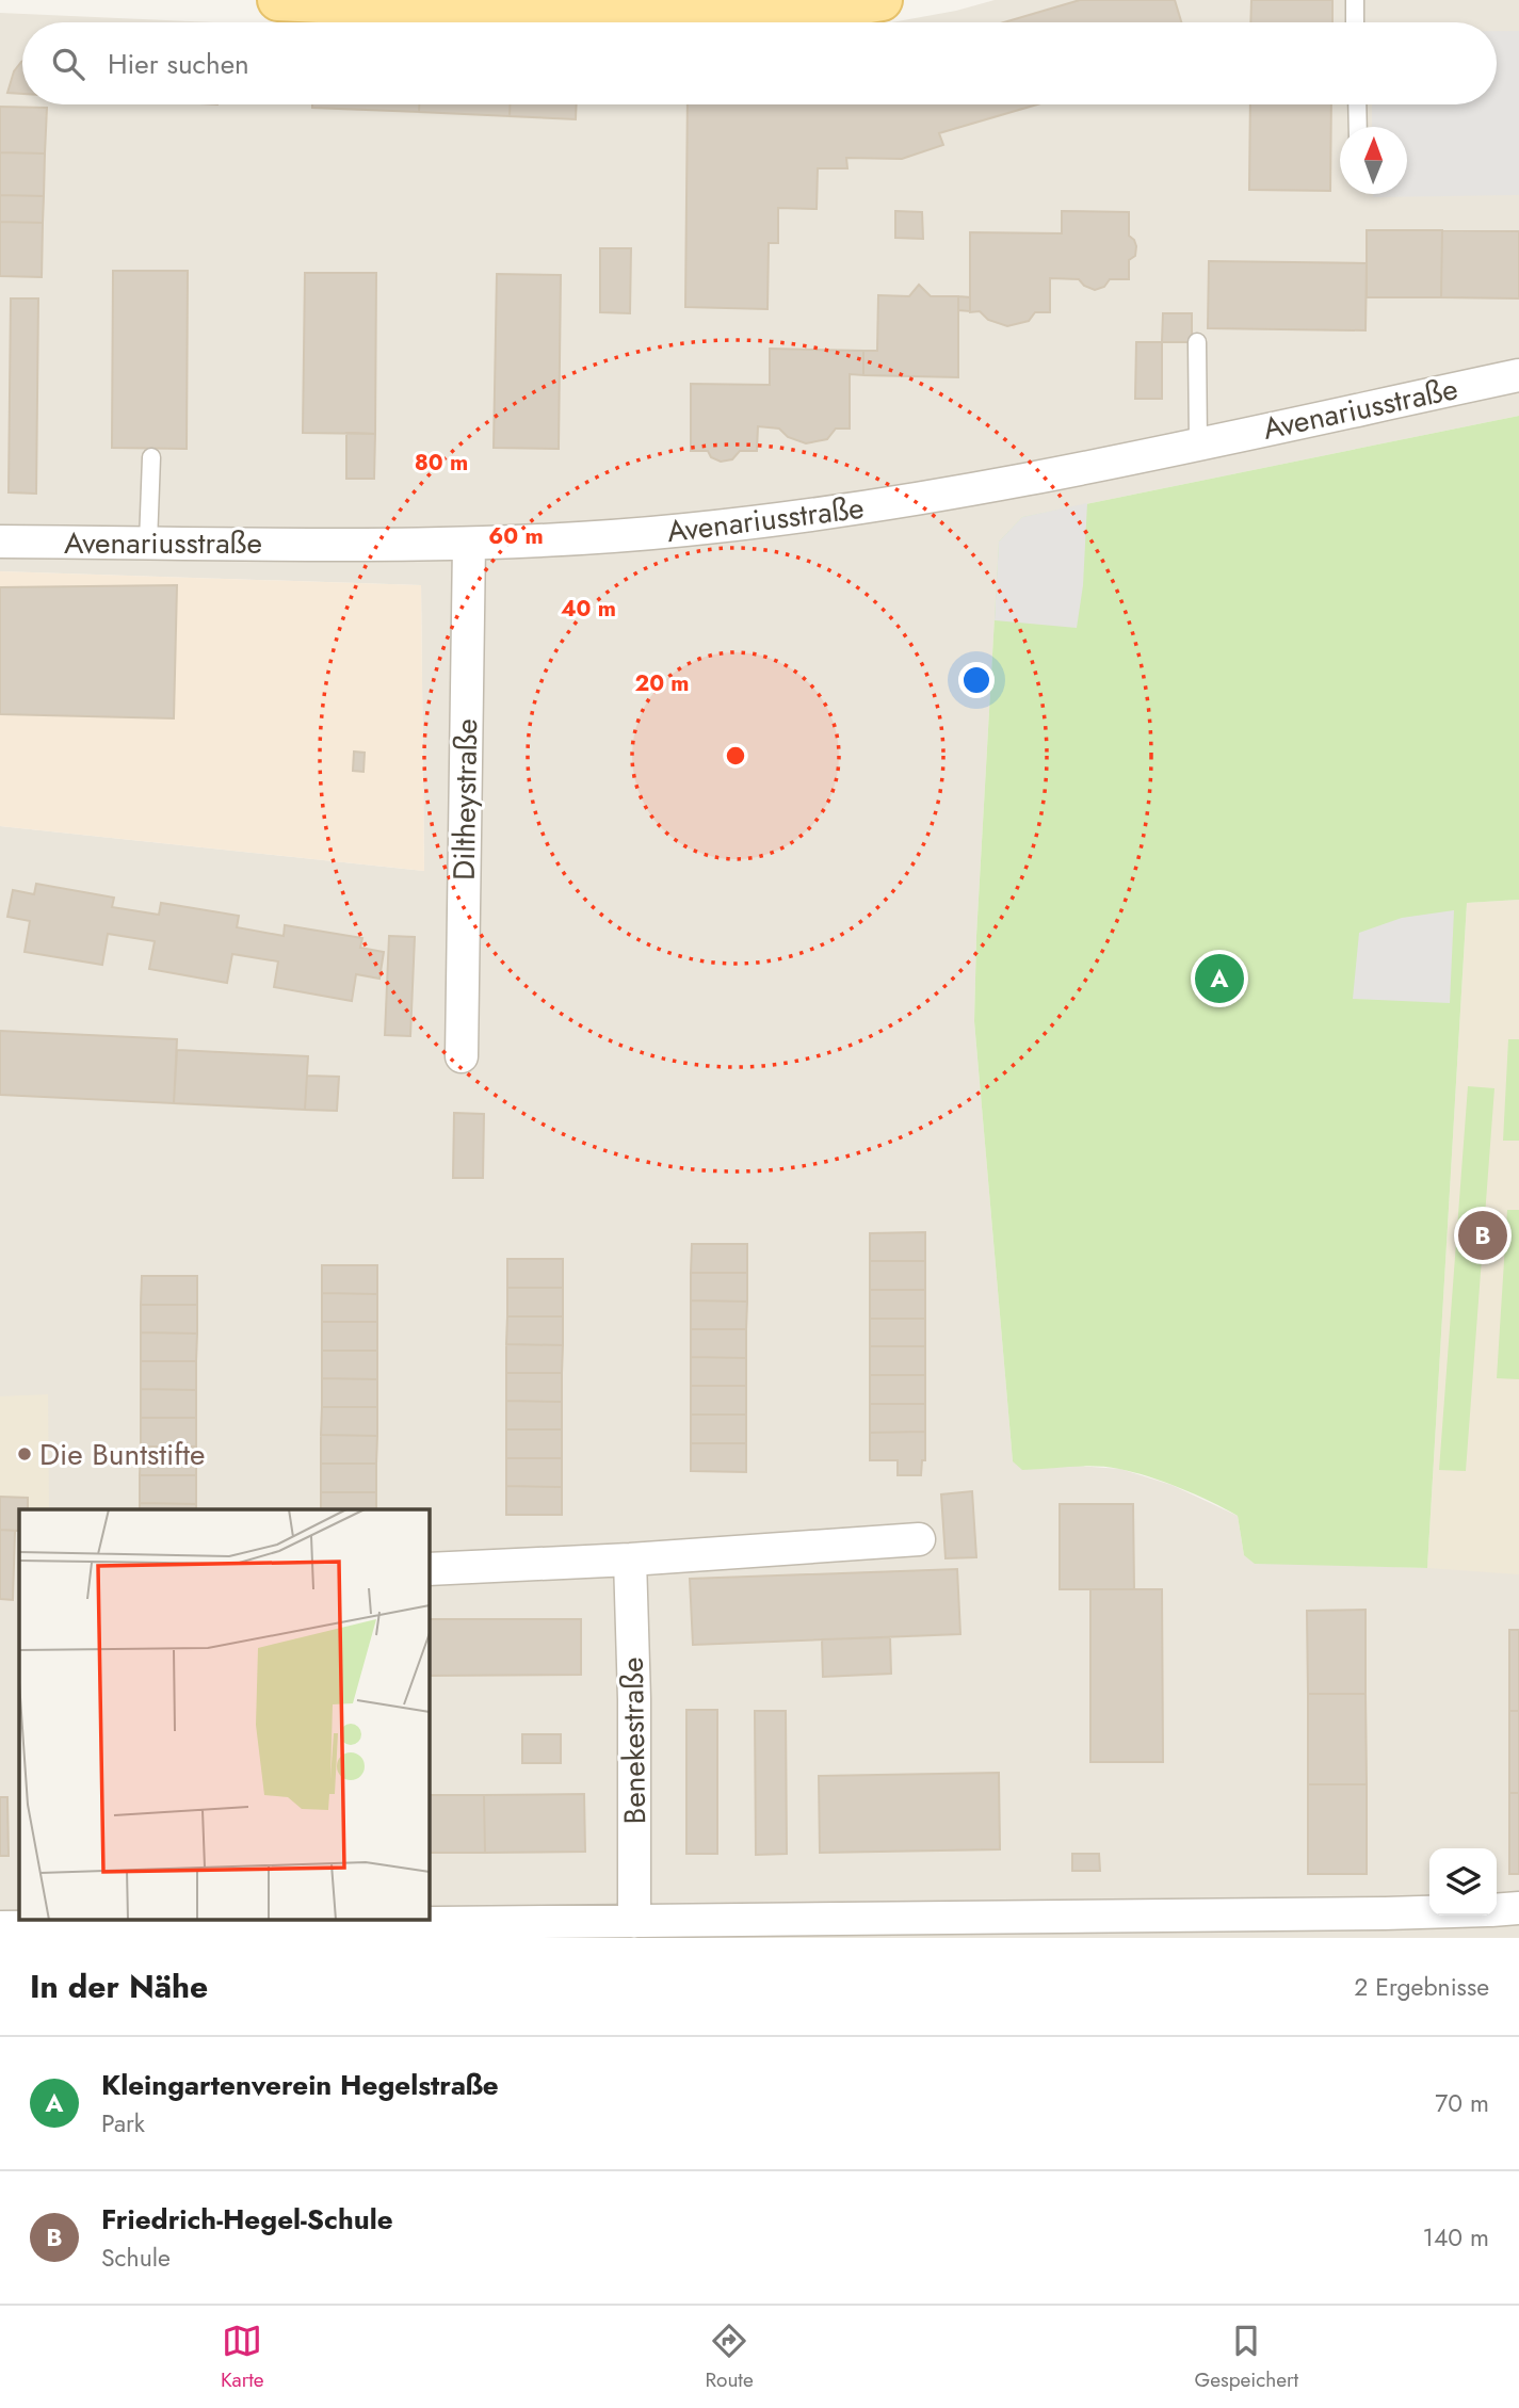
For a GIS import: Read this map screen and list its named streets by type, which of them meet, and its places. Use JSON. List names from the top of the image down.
{
  "streets": {
    "street": ["Avenariusstraße", "Diltheystraße", "Benekestraße"]
  },
  "crossings": [
    ["Avenariusstraße", "Diltheystraße"]
  ],
  "places": ["Die Buntstifte"],
  "north": "top",
  "page": {
    "search": "Hier suchen",
    "pins": ["A", "B"],
    "heading": ["In der Nähe", "2 Ergebnisse"],
    "list": [
      {
        "mark": "A",
        "name": "Kleingartenverein Hegelstraße",
        "note": "Park",
        "value": "70 m"
      },
      {
        "mark": "B",
        "name": "Friedrich-Hegel-Schule",
        "note": "Schule",
        "value": "140 m"
      }
    ],
    "nav": ["Karte", "Route", "Gespeichert"]
  },
  "rings": [
    "80 m",
    "60 m",
    "40 m",
    "20 m"
  ]
}
